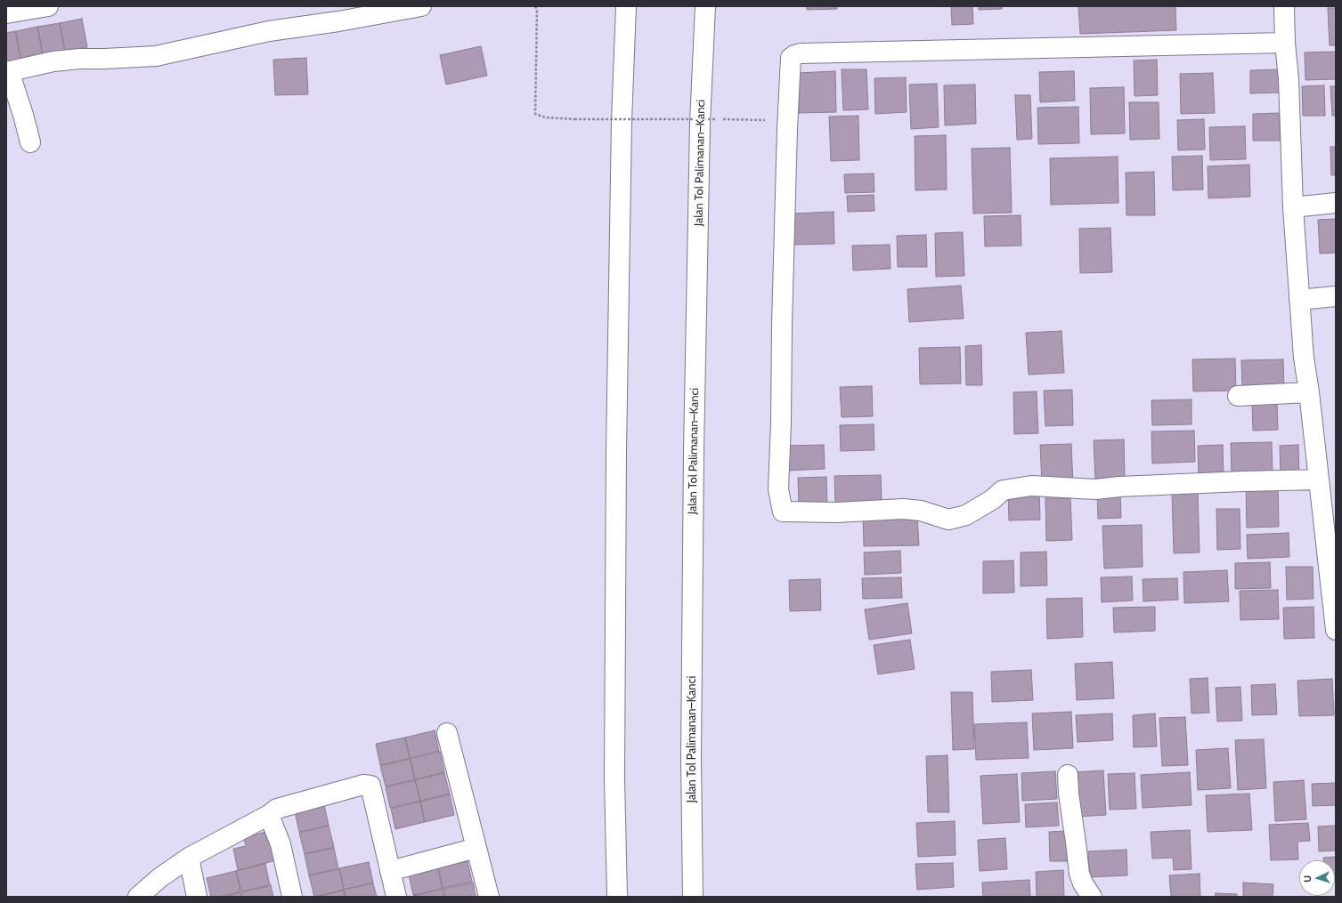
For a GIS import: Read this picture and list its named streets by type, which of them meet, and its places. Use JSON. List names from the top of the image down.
{
  "streets": {
    "main road": ["Jalan Tol Palimanan–Kanci"]
  },
  "north": "left"
}
